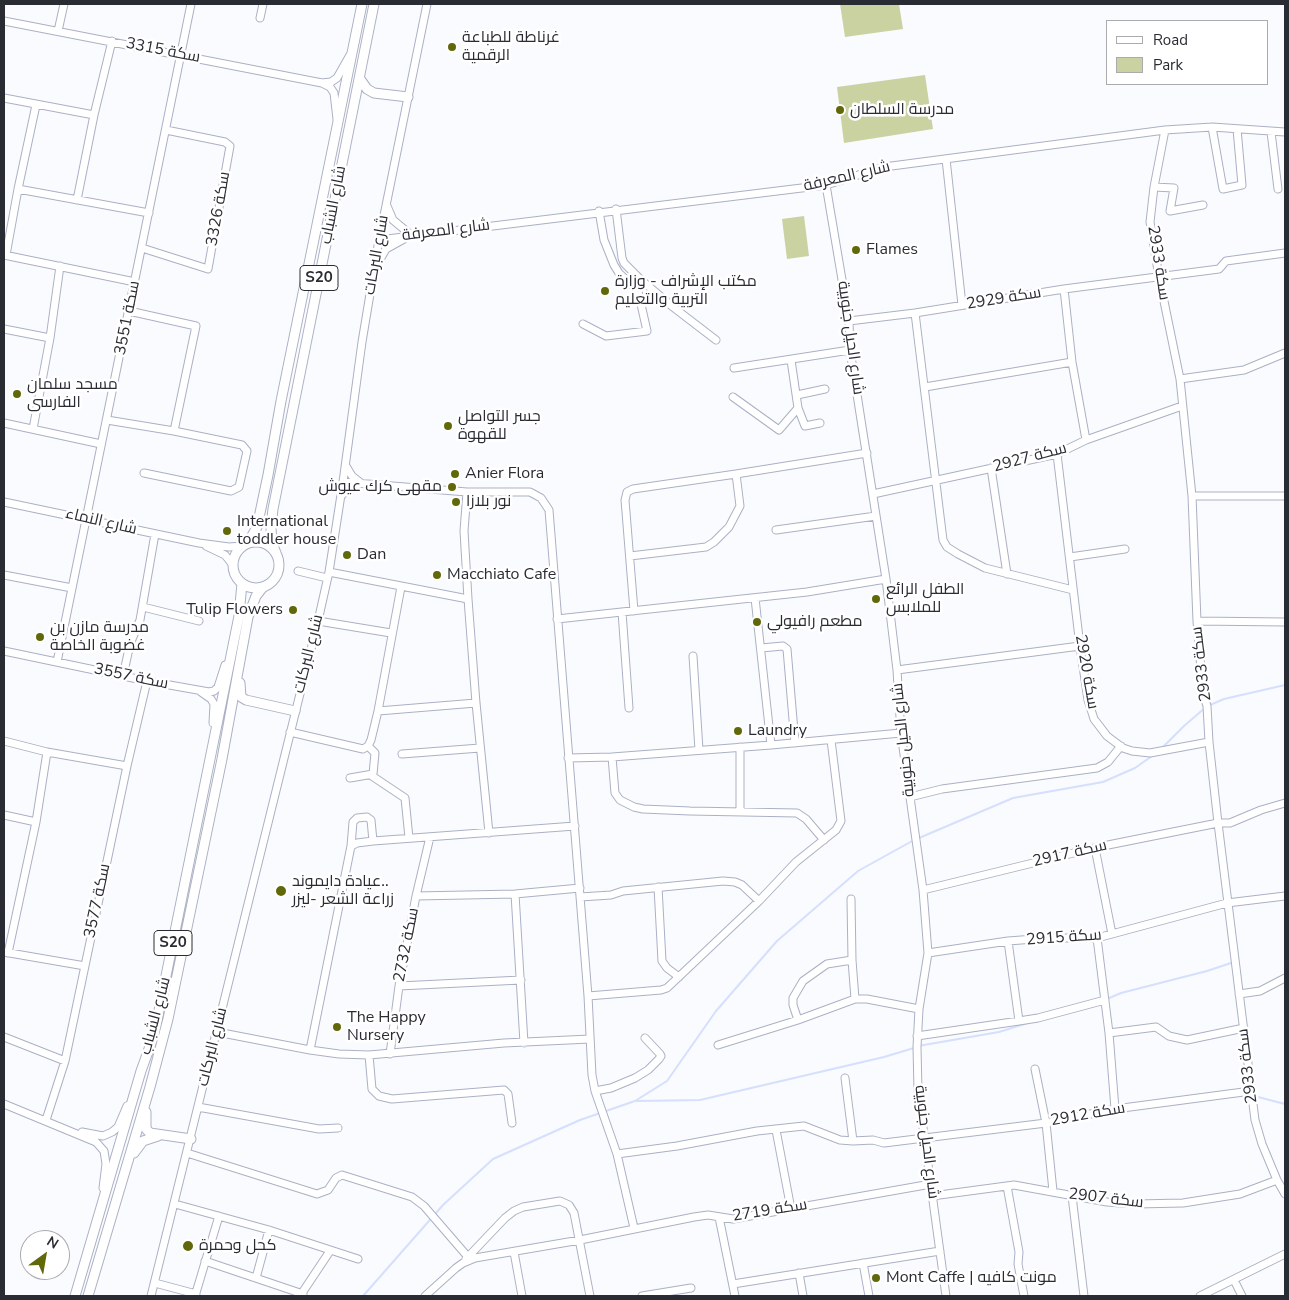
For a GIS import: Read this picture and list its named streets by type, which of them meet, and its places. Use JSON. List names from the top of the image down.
{
  "streets": {
    "main road": ["شارع الشباب", "S20"],
    "street": [
      "سكة 3315",
      "شارع المعرفة",
      "سكة 3326",
      "شارع البركات",
      "سكة 2933",
      "سكة 2929",
      "سكة 3551",
      "شارع الحيل جنوبية",
      "سكة 2927",
      "شارع النماء",
      "سكة 2920",
      "سكة 3557",
      "سكة 2917",
      "سكة 3577",
      "سكة 2915",
      "سكة 2732",
      "سكة 2912",
      "سكة 2907",
      "سكة 2719"
    ]
  },
  "crossings": [
    ["سكة 3315", "سكة 3551"],
    ["شارع المعرفة", "شارع البركات"],
    ["شارع المعرفة", "سكة 2933"],
    ["شارع المعرفة", "شارع الحيل جنوبية"],
    ["شارع الشباب", "S20"],
    ["شارع الشباب", "شارع النماء"],
    ["سكة 3326", "سكة 3551"],
    ["سكة 2933", "سكة 2929"],
    ["سكة 2933", "سكة 2927"],
    ["سكة 2933", "سكة 2920"],
    ["سكة 2933", "سكة 2917"],
    ["سكة 2933", "سكة 2915"],
    ["سكة 2933", "سكة 2912"],
    ["سكة 2933", "سكة 2907"],
    ["S20", "شارع النماء"],
    ["سكة 2929", "شارع الحيل جنوبية"],
    ["سكة 3551", "شارع النماء"],
    ["سكة 3551", "سكة 3557"],
    ["شارع الحيل جنوبية", "سكة 2927"],
    ["شارع الحيل جنوبية", "سكة 2917"],
    ["شارع الحيل جنوبية", "سكة 2915"],
    ["شارع الحيل جنوبية", "سكة 2912"],
    ["شارع الحيل جنوبية", "سكة 2907"],
    ["شارع الحيل جنوبية", "سكة 2719"],
    ["سكة 2927", "سكة 2920"],
    ["سكة 3557", "سكة 3577"]
  ],
  "places": [
    "غرناطة للطباعة الرقمية",
    "مدرسة السلطان",
    "Flames",
    "مكتب الإشراف - وزارة التربية والتعليم",
    "مسجد سلمان الفارسى",
    "جسر التواصل للقهوة",
    "Anier Flora",
    "مقهى كرك عيوش",
    "نور بلازا",
    "International toddler house",
    "Dan",
    "Macchiato Cafe",
    "الطفل الرائع للملابس",
    "Tulip Flowers",
    "مطعم رافيولي",
    "مدرسة مازن بن غضوبة الخاصة",
    "Laundry",
    "عيادة دايموند.. زراعة الشعر -ليزر",
    "The Happy Nursery",
    "كحل وحمرة",
    "Mont Caffe | مونت كافيه"
  ],
  "legend": ["Road", "Park"],
  "north": "top right"
}
